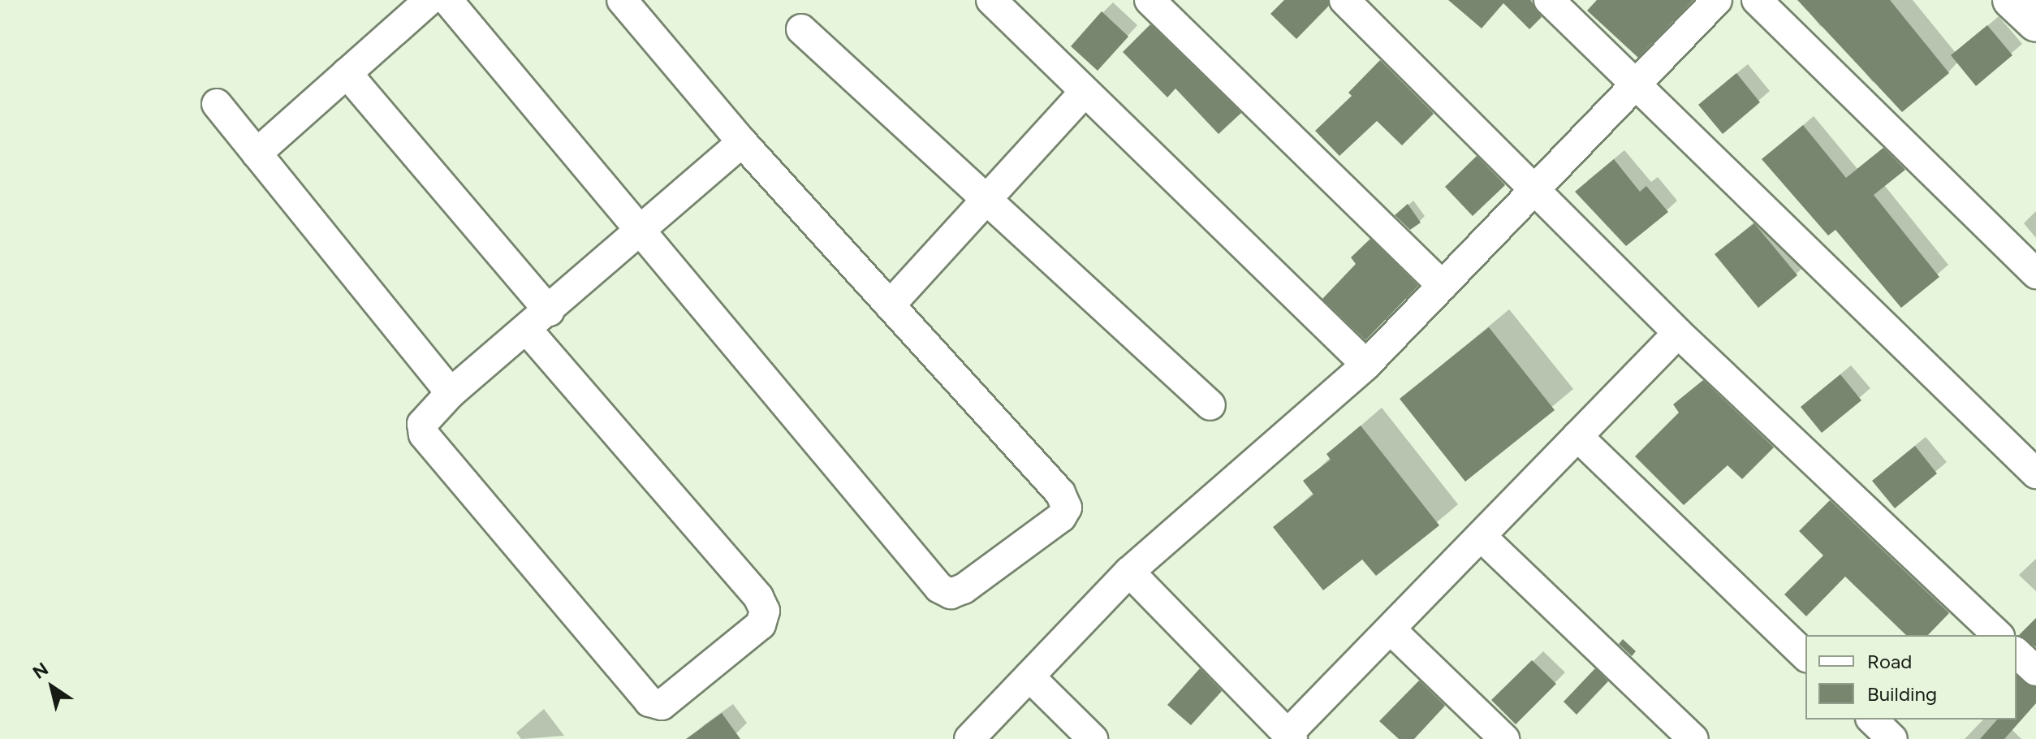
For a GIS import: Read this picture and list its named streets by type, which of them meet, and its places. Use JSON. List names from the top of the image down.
{
  "legend": ["Road", "Building"],
  "north": "top left"
}
